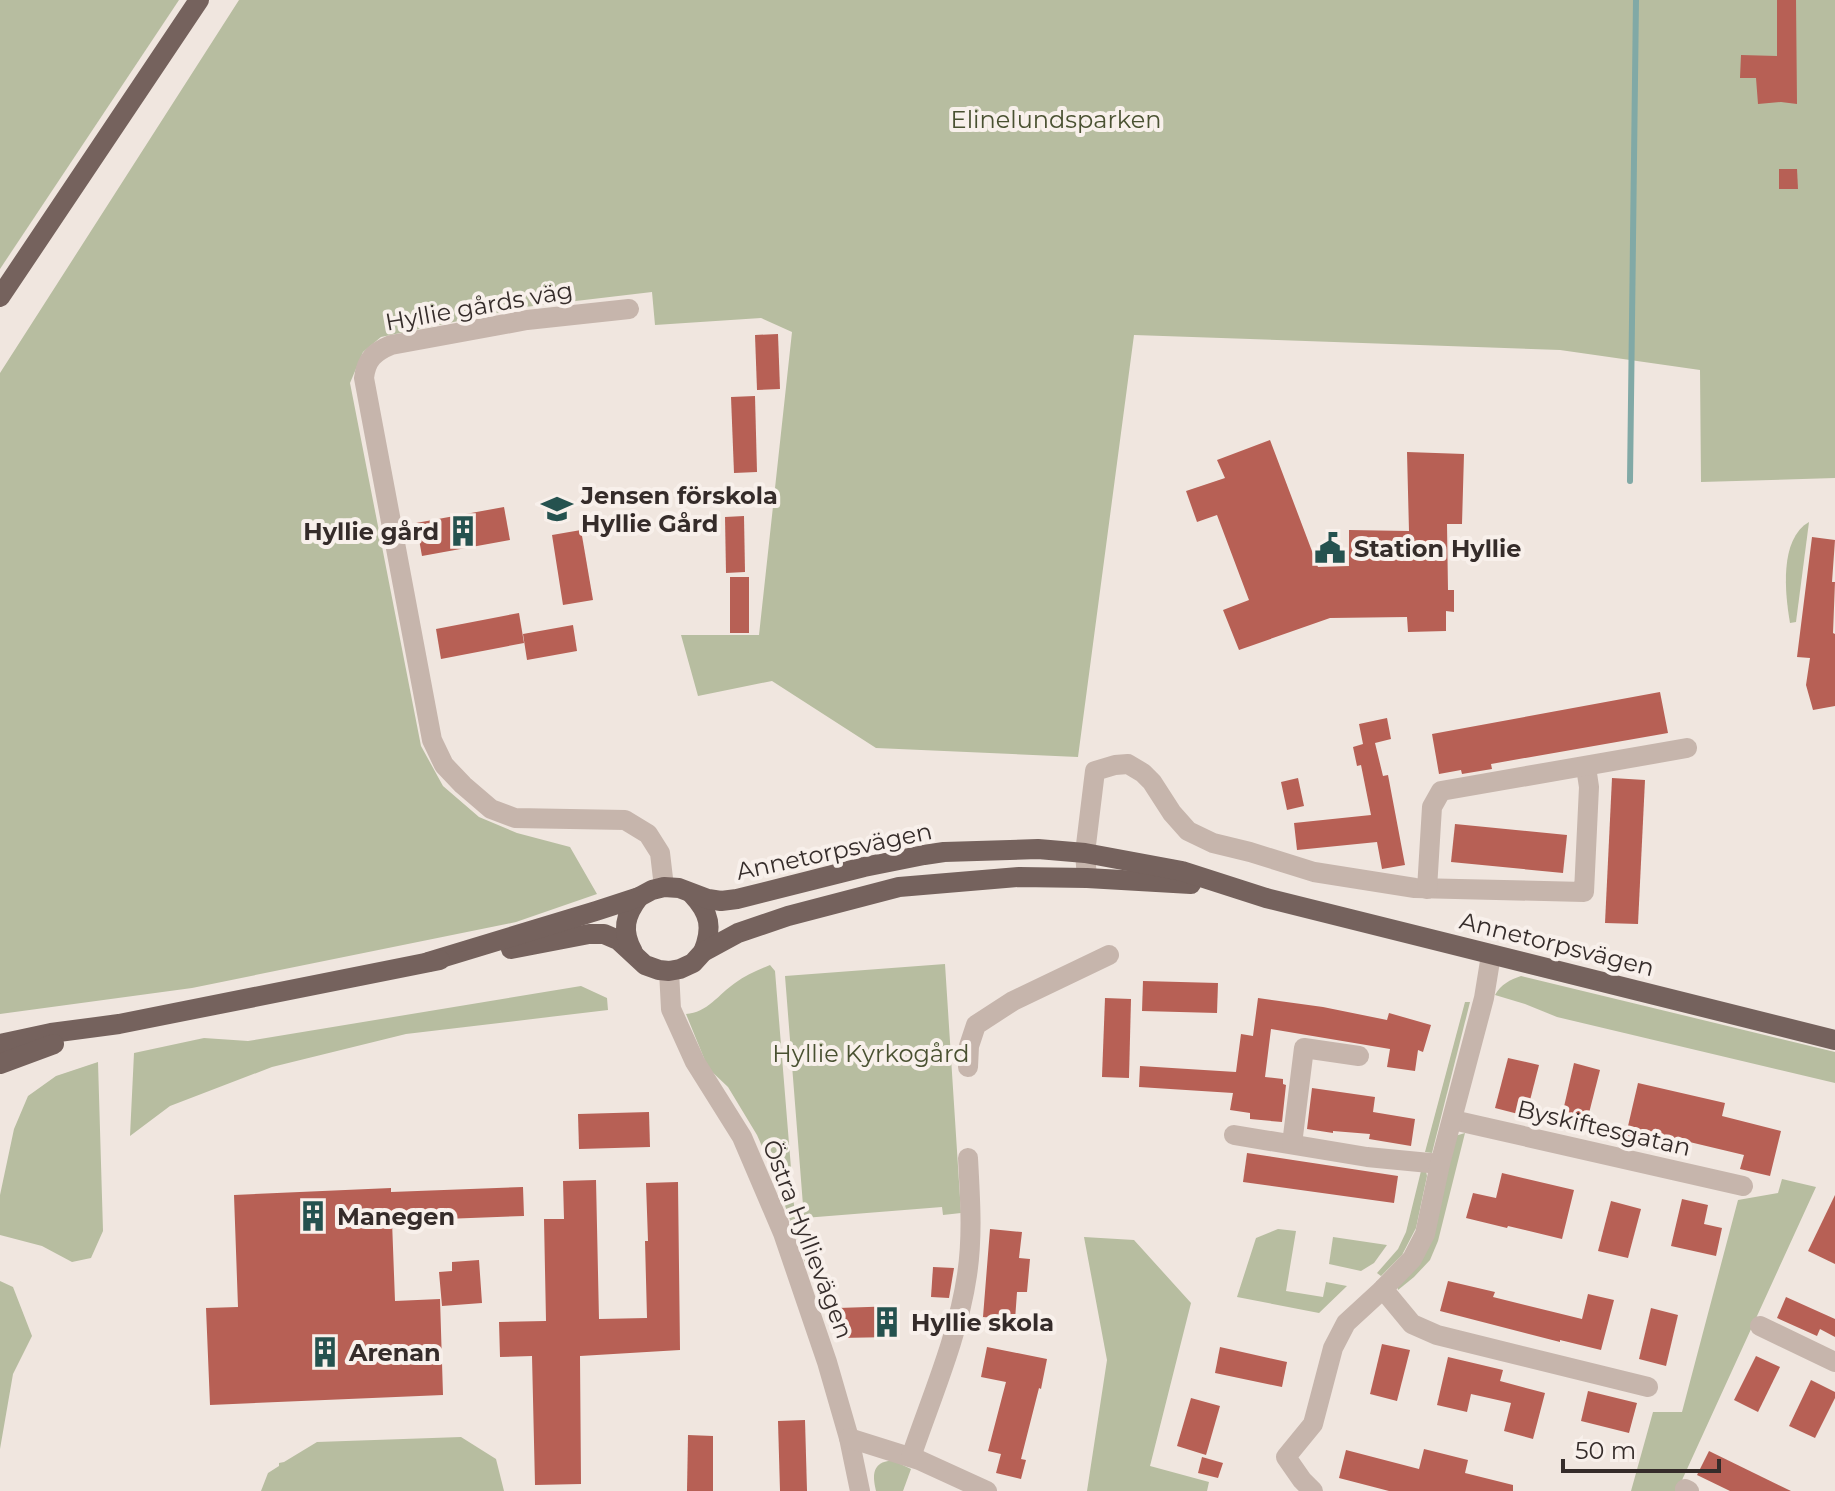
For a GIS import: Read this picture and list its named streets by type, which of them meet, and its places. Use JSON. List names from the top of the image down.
{
  "streets": {
    "main road": ["Annetorpsvägen"],
    "street": ["Hyllie gårds väg", "Byskiftesgatan", "Östra Hyllievägen"]
  },
  "crossings": [
    ["Hyllie gårds väg", "Annetorpsvägen"],
    ["Hyllie gårds väg", "Östra Hyllievägen"],
    ["Annetorpsvägen", "Östra Hyllievägen"]
  ],
  "parks": ["Elinelundsparken", "Hyllie Kyrkogård"],
  "places": {
    "school or university": ["Jensen förskola Hyllie Gård"],
    "building": [
      "Hyllie gård",
      "Manegen",
      "Hyllie skola",
      "Arenan"
    ],
    "public building": ["Station Hyllie"]
  },
  "scale_bar": "50 m"
}
